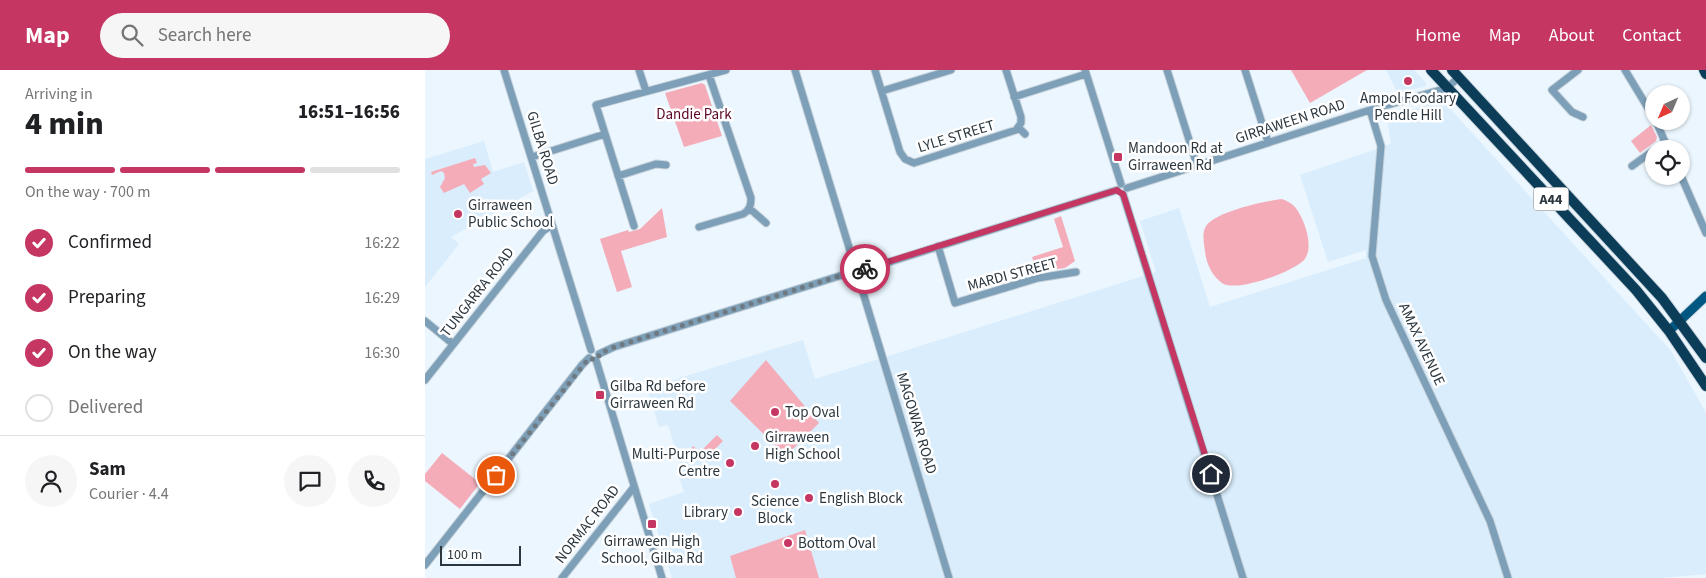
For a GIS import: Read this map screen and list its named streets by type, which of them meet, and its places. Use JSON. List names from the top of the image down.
{
  "streets": {
    "highway": ["A44"],
    "street": [
      "GIRRAWEEN ROAD",
      "LYLE STREET",
      "GILBA ROAD",
      "MARDI STREET",
      "TUNGARRA ROAD",
      "AMAX AVENUE",
      "MAGOWAR ROAD",
      "NORMAC ROAD"
    ]
  },
  "crossings": [
    ["GIRRAWEEN ROAD", "GILBA ROAD"],
    ["GIRRAWEEN ROAD", "A44"],
    ["GIRRAWEEN ROAD", "MARDI STREET"],
    ["GIRRAWEEN ROAD", "AMAX AVENUE"],
    ["GIRRAWEEN ROAD", "MAGOWAR ROAD"],
    ["GILBA ROAD", "TUNGARRA ROAD"]
  ],
  "parks": ["Dandie Park"],
  "places": {
    "other": [
      "Ampol Foodary Pendle Hill",
      "Girraween Public School",
      "Top Oval",
      "Girraween High School",
      "Multi-Purpose Centre",
      "Science Block",
      "English Block",
      "Library",
      "Bottom Oval"
    ],
    "transit": ["Mandoon Rd at Girraween Rd", "Gilba Rd before Girraween Rd", "Girraween High School, Gilba Rd"]
  },
  "scale_bar": "100 m",
  "north": "bottom left",
  "page": {
    "header": "Map",
    "search": "Search here",
    "nav": [
      "Home",
      "Map",
      "About",
      "Contact"
    ],
    "heading": ["4 min", "Arriving in", "16:51–16:56"],
    "panel": ["Sam", "Courier · 4.4"],
    "bar": "On the way · 700 m",
    "list": [
      ["Confirmed", "16:22"],
      ["Preparing", "16:29"],
      ["On the way", "16:30"],
      "Delivered"
    ],
    "scale": "100 m"
  }
}
